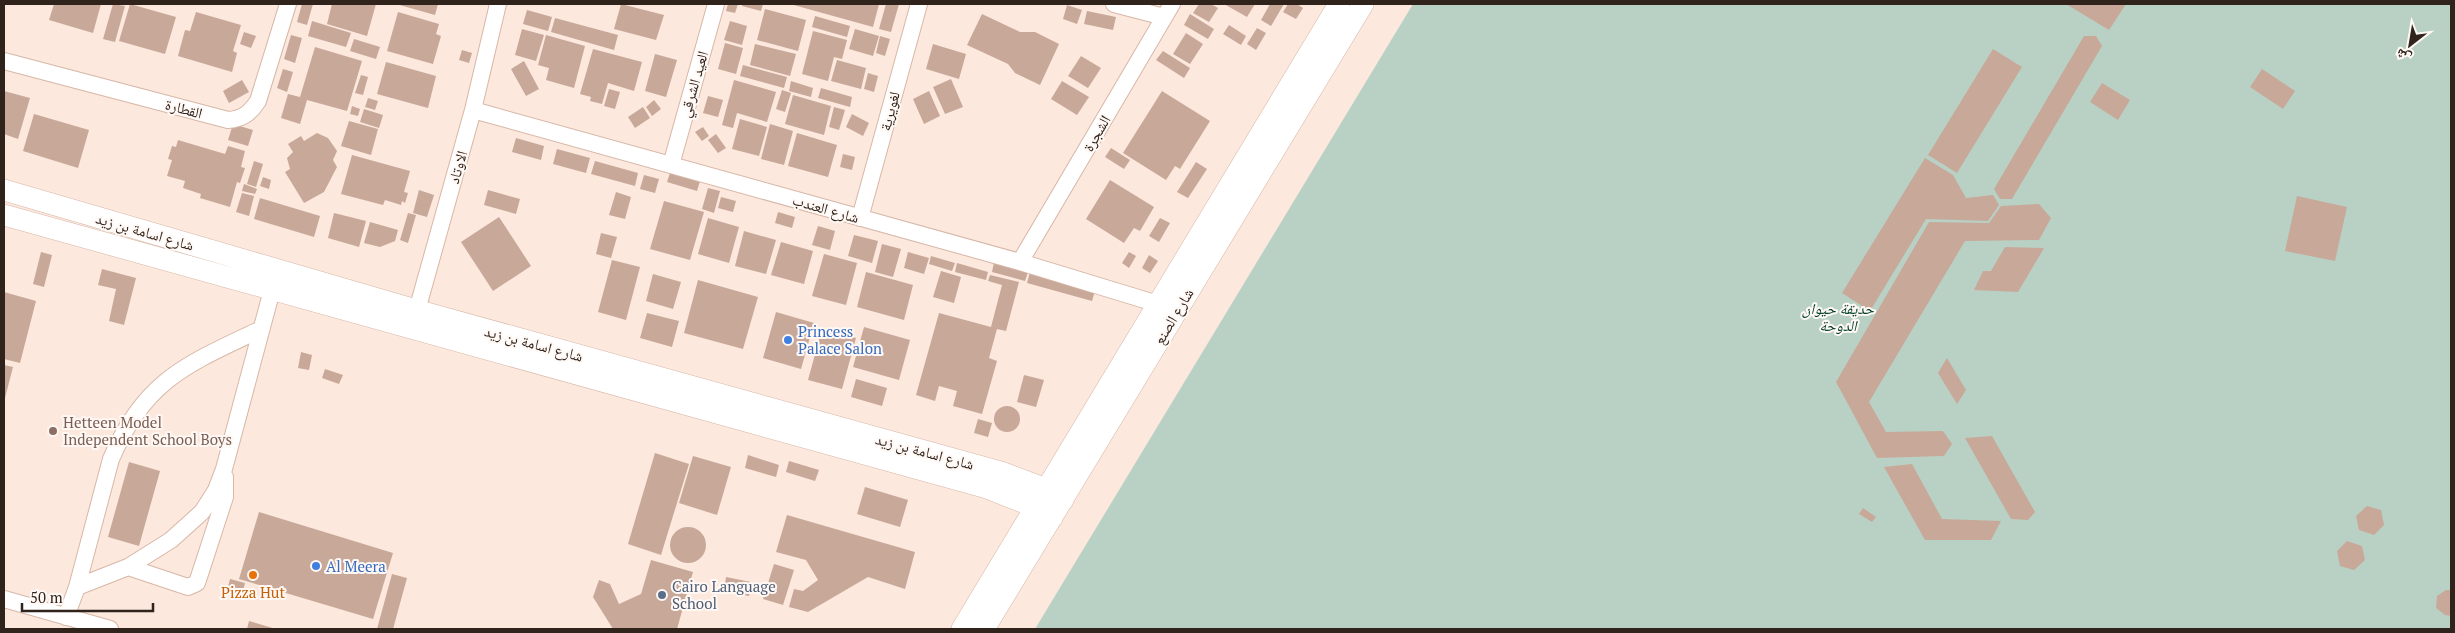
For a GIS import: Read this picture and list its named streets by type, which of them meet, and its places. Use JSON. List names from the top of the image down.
{
  "streets": {
    "street": [
      "العيد الشرقي",
      "القطارة",
      "لغويرية",
      "الشجرة",
      "الاوتاد",
      "شارع العندب",
      "شارع اسامة بن زيد",
      "شارع الصنع"
    ]
  },
  "crossings": [
    ["العيد الشرقي", "شارع العندب"],
    ["لغويرية", "شارع العندب"],
    ["الشجرة", "شارع العندب"],
    ["الاوتاد", "شارع العندب"],
    ["الاوتاد", "شارع اسامة بن زيد"],
    ["شارع العندب", "شارع الصنع"],
    ["شارع اسامة بن زيد", "شارع الصنع"]
  ],
  "parks": ["حديقة حيوان الدوحة"],
  "places": [
    "Princess Palace Salon",
    "Hetteen Model Independent School Boys",
    "Al Meera",
    "Pizza Hut",
    "Cairo Language School"
  ],
  "scale_bar": "50 m",
  "north": "bottom left"
}
